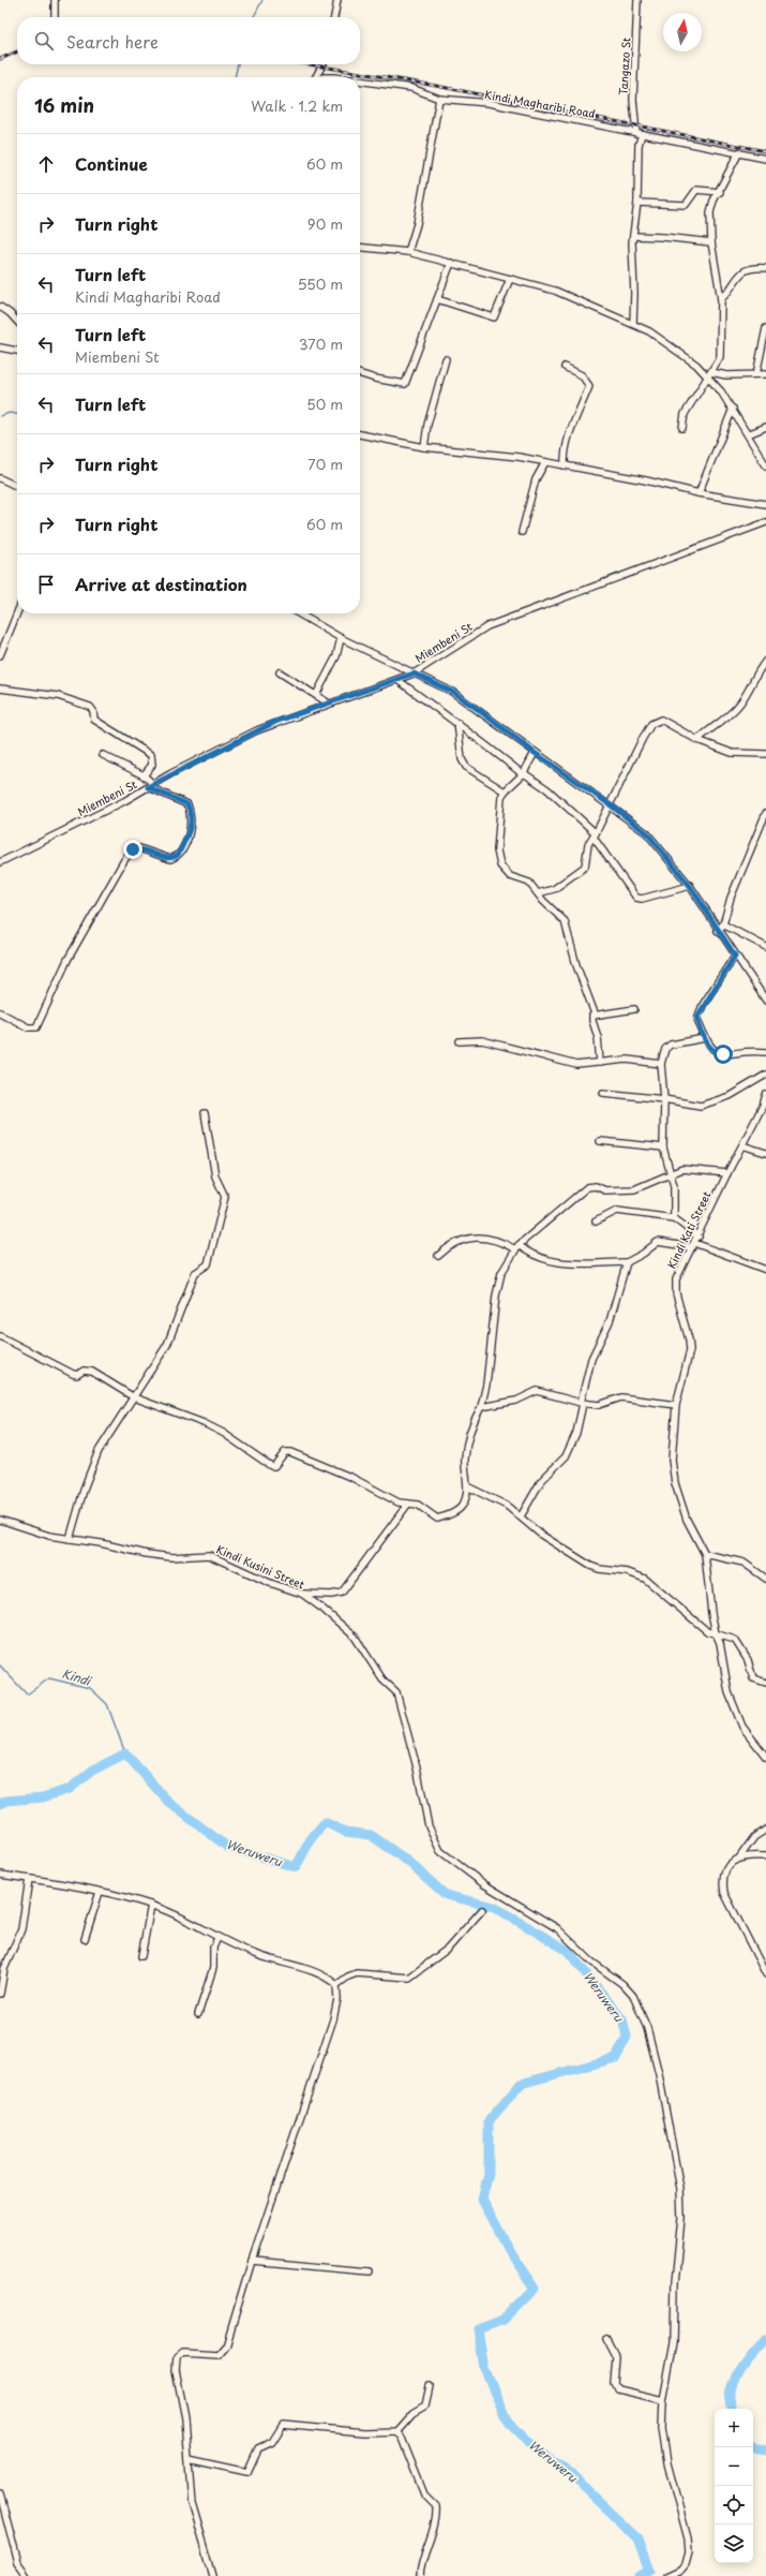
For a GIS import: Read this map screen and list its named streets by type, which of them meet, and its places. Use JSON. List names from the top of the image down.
{
  "streets": {
    "street": [
      "Tangazo St",
      "Kindi Magharibi Road",
      "Miembeni St",
      "Kindi Kati Street",
      "Kindi Kusini Street"
    ]
  },
  "crossings": [
    ["Tangazo St", "Kindi Magharibi Road"]
  ],
  "water": ["Kindi", "Weruweru"],
  "north": "top",
  "page": {
    "search": "Search here",
    "heading": ["16 min", "Walk · 1.2 km"],
    "list": [
      ["Continue", "60 m"],
      ["Turn right", "90 m"],
      ["Turn left", "Kindi Magharibi Road", "550 m"],
      ["Turn left", "Miembeni St", "370 m"],
      ["Turn left", "50 m"],
      ["Turn right", "70 m"],
      ["Turn right", "60 m"],
      "Arrive at destination"
    ],
    "map_buttons": ["+", "−"]
  }
}
